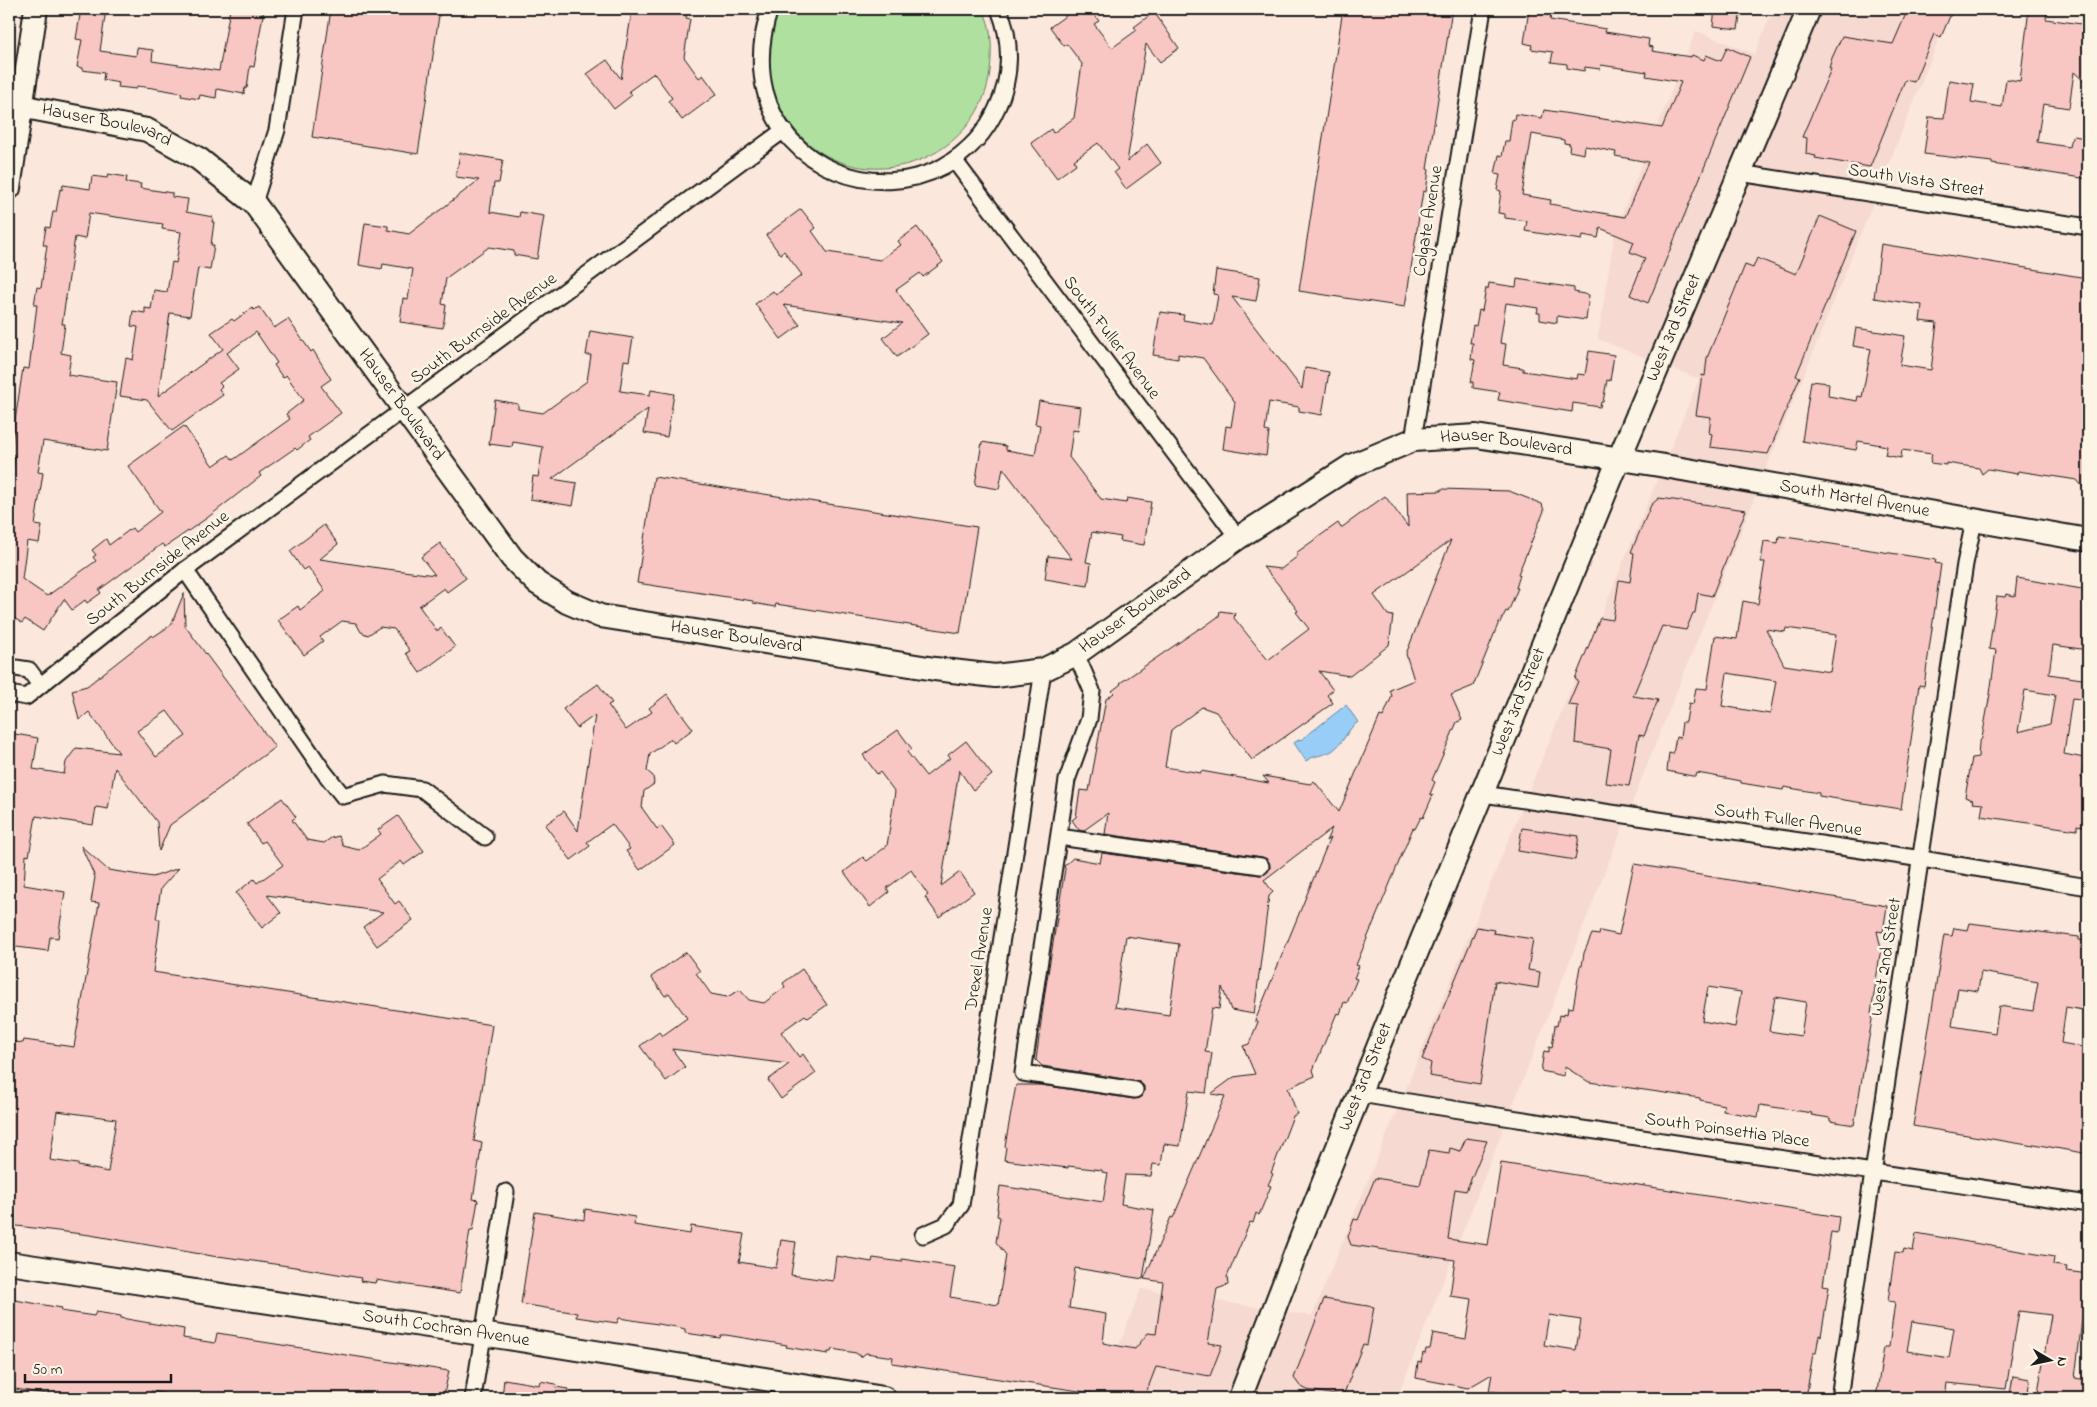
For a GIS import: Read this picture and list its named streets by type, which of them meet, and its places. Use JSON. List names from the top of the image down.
{
  "streets": {
    "street": [
      "Hauser Boulevard",
      "South Vista Street",
      "Colgate Avenue",
      "West 3rd Street",
      "South Burnside Avenue",
      "South Fuller Avenue",
      "South Martel Avenue",
      "West 2nd Street",
      "Drexel Avenue",
      "South Poinsettia Place",
      "South Cochran Avenue"
    ]
  },
  "crossings": [
    ["Hauser Boulevard", "Colgate Avenue"],
    ["Hauser Boulevard", "West 3rd Street"],
    ["Hauser Boulevard", "South Burnside Avenue"],
    ["Hauser Boulevard", "South Fuller Avenue"],
    ["Hauser Boulevard", "South Martel Avenue"],
    ["Hauser Boulevard", "Drexel Avenue"],
    ["South Vista Street", "West 3rd Street"],
    ["West 3rd Street", "South Fuller Avenue"],
    ["West 3rd Street", "South Martel Avenue"],
    ["West 3rd Street", "South Poinsettia Place"],
    ["South Fuller Avenue", "West 2nd Street"],
    ["South Martel Avenue", "West 2nd Street"],
    ["West 2nd Street", "South Poinsettia Place"]
  ],
  "scale_bar": "50 m",
  "north": "right"
}
